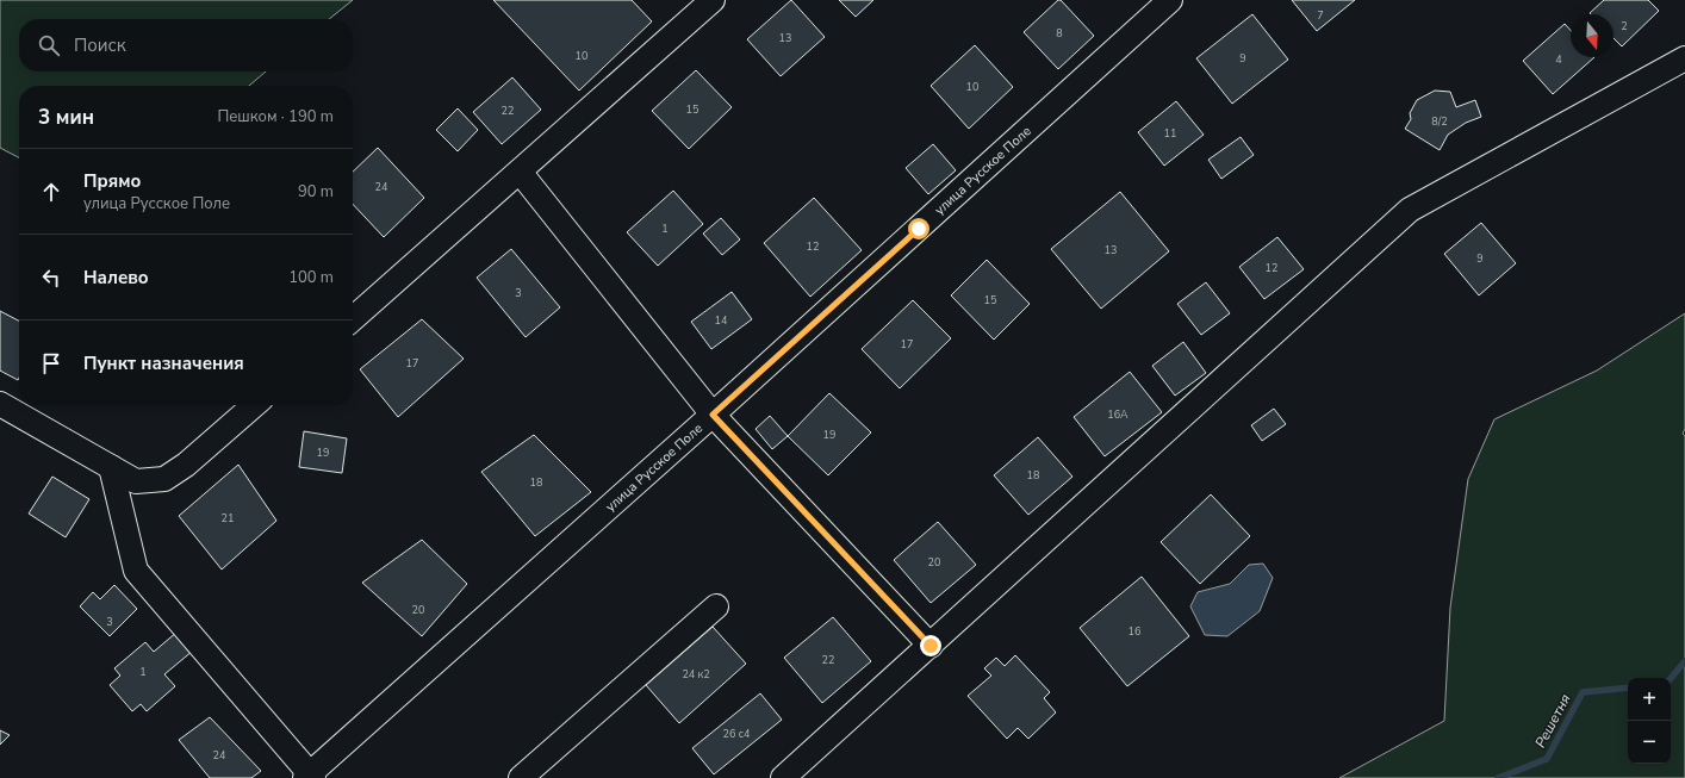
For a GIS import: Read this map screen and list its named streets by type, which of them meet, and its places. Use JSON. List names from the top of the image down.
{
  "streets": {
    "street": ["улица Русское Поле"]
  },
  "water": ["Решетня"],
  "house_numbers": [
    "7",
    "2",
    "8",
    "13",
    "10",
    "9",
    "4",
    "10",
    "15",
    "22",
    "8/2",
    "11",
    "24",
    "1",
    "12",
    "13",
    "9",
    "12",
    "3",
    "15",
    "14",
    "17",
    "17",
    "16А",
    "19",
    "19",
    "18",
    "18",
    "21",
    "20",
    "20",
    "3",
    "16",
    "22",
    "1",
    "24 к2",
    "26 с4",
    "24"
  ],
  "north": "bottom",
  "page": {
    "search": "Поиск",
    "heading": ["3 мин", "Пешком · 190 m"],
    "list": [
      ["Прямо", "улица Русское Поле", "90 m"],
      ["Налево", "100 m"],
      "Пункт назначения"
    ],
    "map_buttons": ["+", "−"]
  }
}
